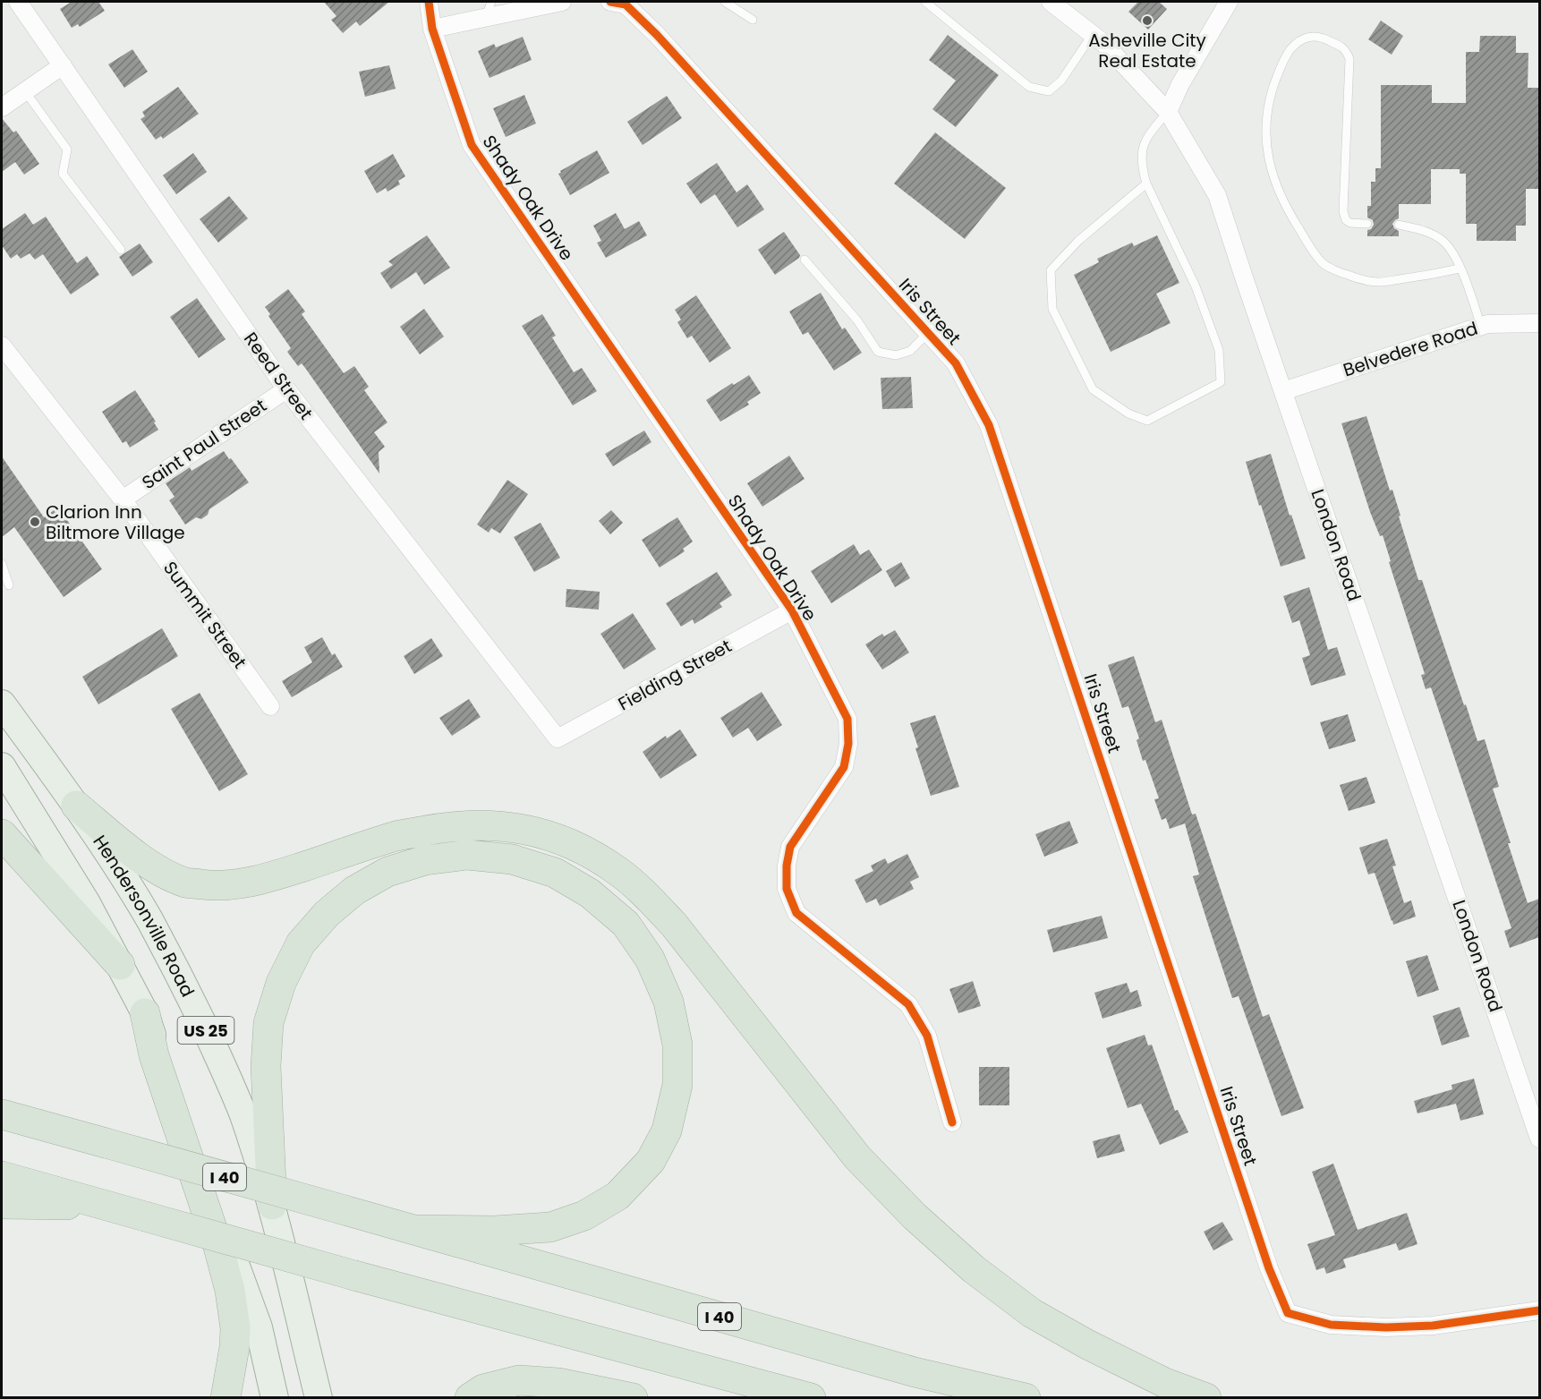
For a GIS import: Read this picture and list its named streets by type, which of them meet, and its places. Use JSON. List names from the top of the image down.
{
  "streets": {
    "highway": ["I 40"],
    "main road": ["Hendersonville Road", "US 25"],
    "street": [
      "Shady Oak Drive",
      "Iris Street",
      "Belvedere Road",
      "Reed Street",
      "Saint Paul Street",
      "London Road",
      "Summit Street",
      "Fielding Street"
    ]
  },
  "crossings": [
    ["Shady Oak Drive", "Fielding Street"],
    ["Belvedere Road", "London Road"],
    ["Reed Street", "Saint Paul Street"],
    ["Reed Street", "Fielding Street"],
    ["Saint Paul Street", "Summit Street"]
  ],
  "places": ["Asheville City Real Estate", "Clarion Inn Biltmore Village"]
}
